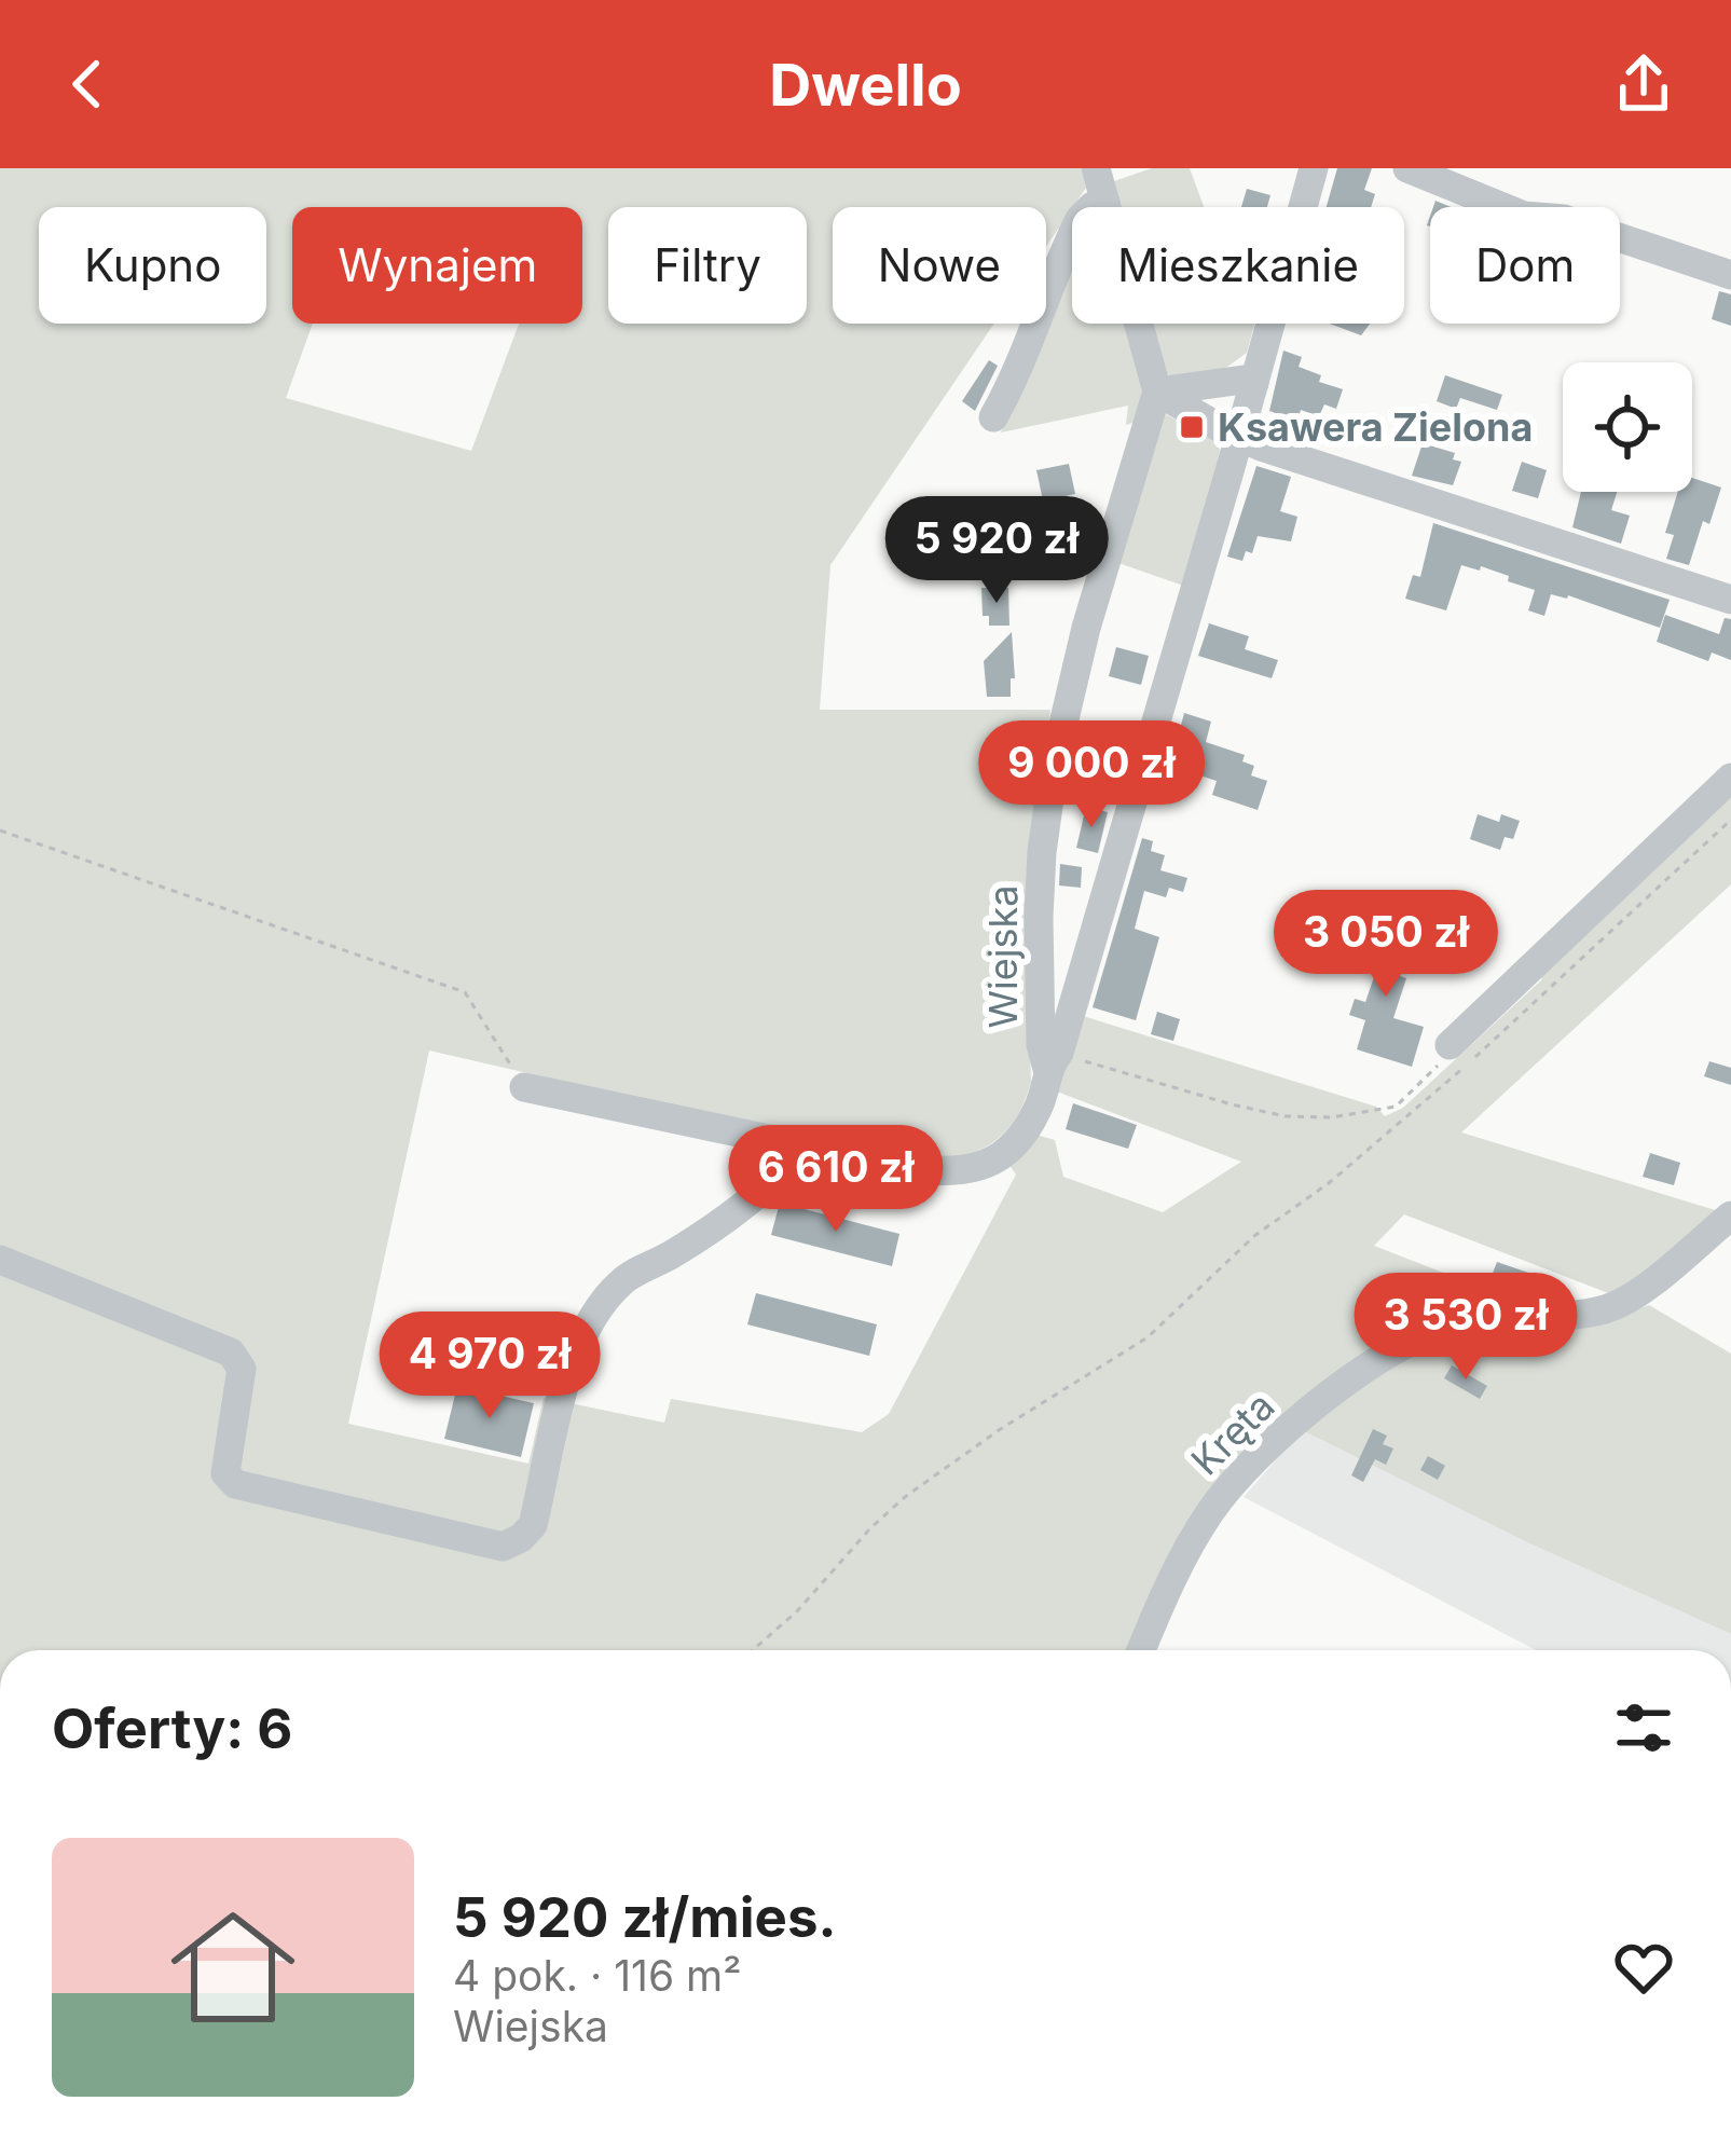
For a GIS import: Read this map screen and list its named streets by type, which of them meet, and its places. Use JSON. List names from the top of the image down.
{
  "streets": {
    "street": ["Wiejska", "Kręta"]
  },
  "places": {
    "transit": ["Ksawera Zielona"]
  },
  "page": {
    "header": "Dwello",
    "chip": [
      "Kupno",
      "Wynajem",
      "Filtry",
      "Nowe",
      "Mieszkanie",
      "Dom"
    ],
    "price": [
      "5 920 zł",
      "9 000 zł",
      "3 050 zł",
      "6 610 zł",
      "3 530 zł",
      "4 970 zł"
    ],
    "heading": "Oferty: 6",
    "list": [
      {
        "name": "5 920 zł/mies.",
        "note": "4 pok. · 116 m² · Wiejska"
      }
    ]
  }
}
